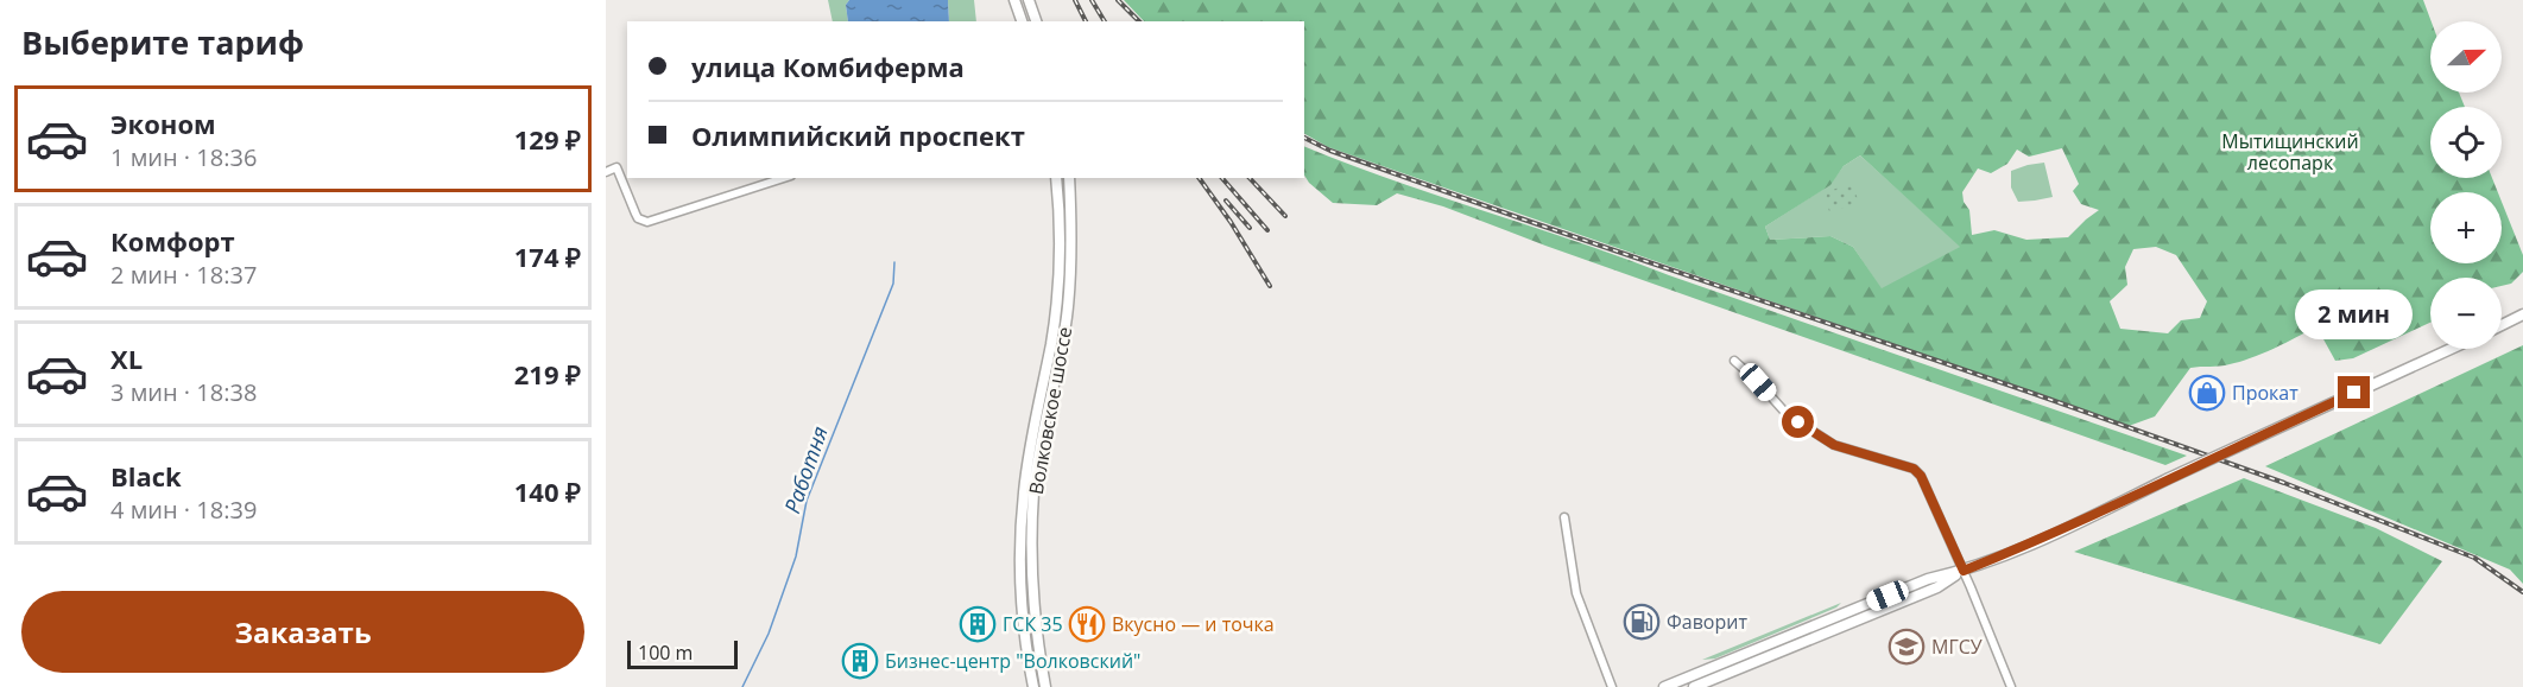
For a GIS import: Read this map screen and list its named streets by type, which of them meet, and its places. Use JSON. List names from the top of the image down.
{
  "streets": {
    "main road": ["Волковское шоссе"]
  },
  "water": ["Работня"],
  "parks": ["Мытищинский лесопарк"],
  "places": {
    "shop": ["Прокат"],
    "fuel station": ["Фаворит"],
    "building": ["ГСК 35", "Бизнес-центр \"Волковский\""],
    "restaurant": ["Вкусно — и точка"],
    "school or university": ["МГСУ"]
  },
  "scale_bar": "100 m",
  "north": "right",
  "page": {
    "heading": "Выберите тариф",
    "map_buttons": ["+", "−"],
    "banner": ["улица Комбиферма", "Олимпийский проспект"],
    "list": [
      {
        "name": "Эконом",
        "note": "1 мин · 18:36",
        "value": "129 ₽"
      },
      {
        "name": "Комфорт",
        "note": "2 мин · 18:37",
        "value": "174 ₽"
      },
      {
        "name": "XL",
        "note": "3 мин · 18:38",
        "value": "219 ₽"
      },
      {
        "name": "Black",
        "note": "4 мин · 18:39",
        "value": "140 ₽"
      }
    ],
    "bubble": "2 мин",
    "buttons": "Заказать",
    "scale": "100 m"
  }
}
